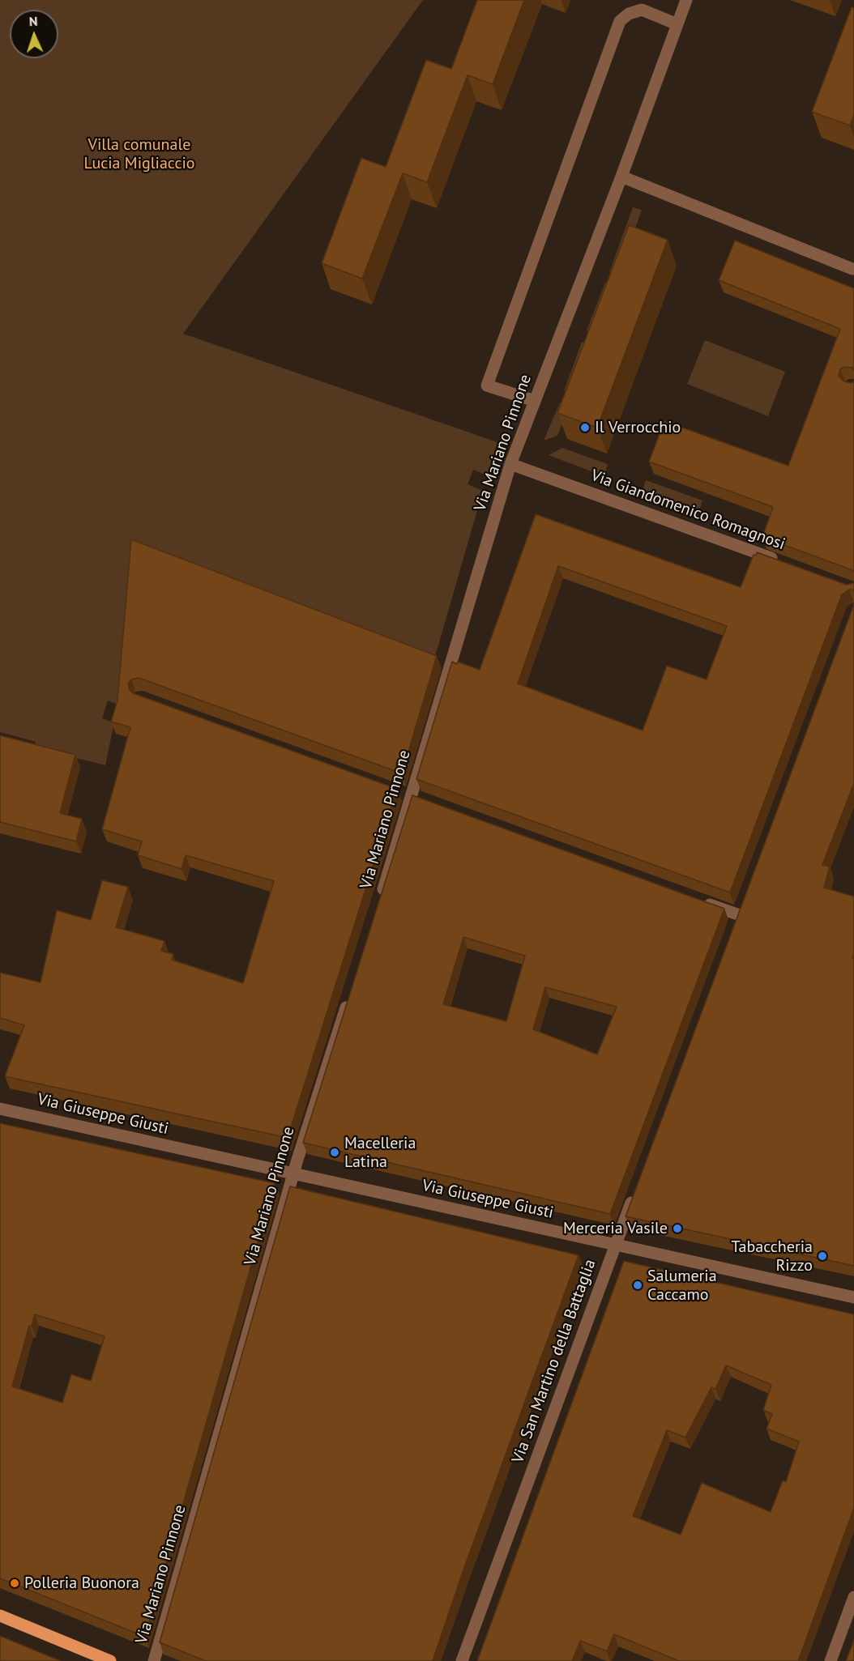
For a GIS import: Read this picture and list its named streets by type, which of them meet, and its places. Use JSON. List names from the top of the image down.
{
  "streets": {
    "street": [
      "Via Mariano Pinnone",
      "Via Giandomenico Romagnosi",
      "Via Giuseppe Giusti",
      "Via San Martino della Battaglia"
    ]
  },
  "crossings": [
    ["Via Mariano Pinnone", "Via Giandomenico Romagnosi"],
    ["Via Mariano Pinnone", "Via Giuseppe Giusti"],
    ["Via Giuseppe Giusti", "Via San Martino della Battaglia"]
  ],
  "parks": ["Villa comunale Lucia Migliaccio"],
  "places": [
    "Il Verrocchio",
    "Macelleria Latina",
    "Merceria Vasile",
    "Tabaccheria Rizzo",
    "Salumeria Caccamo",
    "Polleria Buonora"
  ],
  "north": "top"
}
